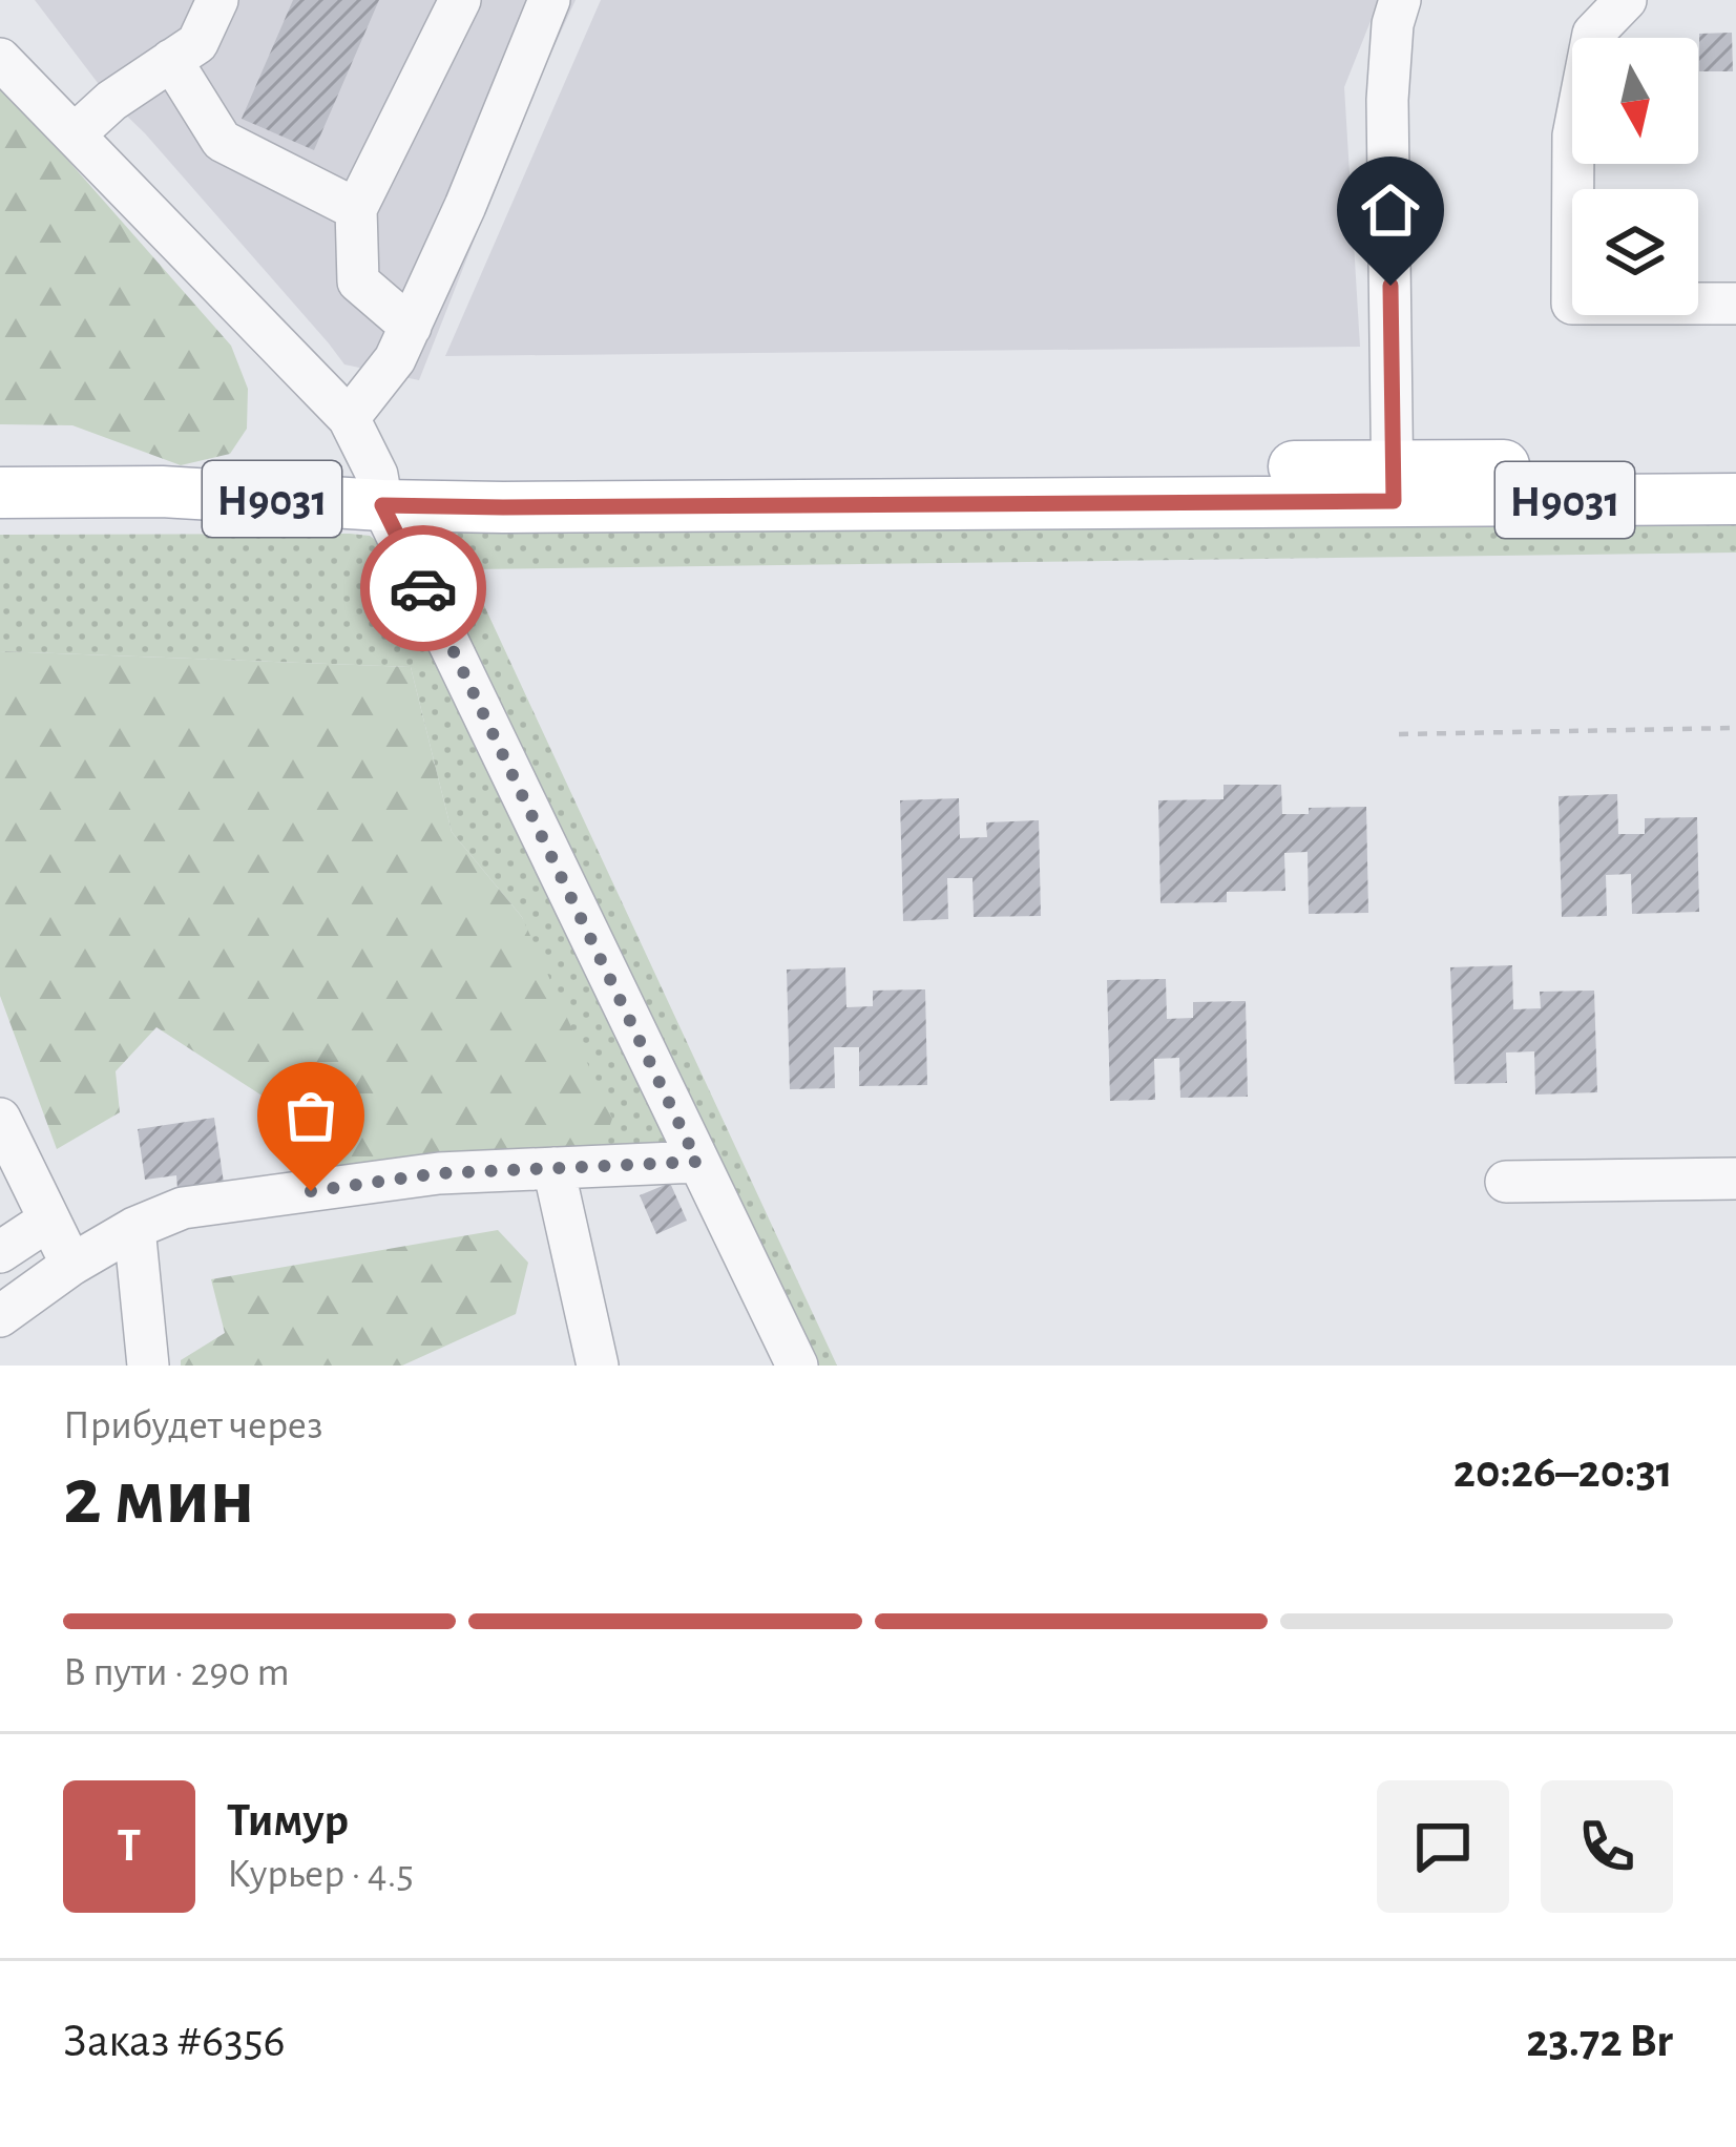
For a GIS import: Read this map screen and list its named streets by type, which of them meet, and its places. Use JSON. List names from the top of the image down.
{
  "streets": {
    "main road": ["Н9031"]
  },
  "north": "bottom",
  "page": {
    "heading": ["2 мин", "Прибудет через", "20:26–20:31"],
    "panel": [
      "Тимур",
      "Курьер · 4.5",
      "Заказ #6356",
      "23.72 Br"
    ],
    "bar": "В пути · 290 m",
    "round": "Т"
  }
}
